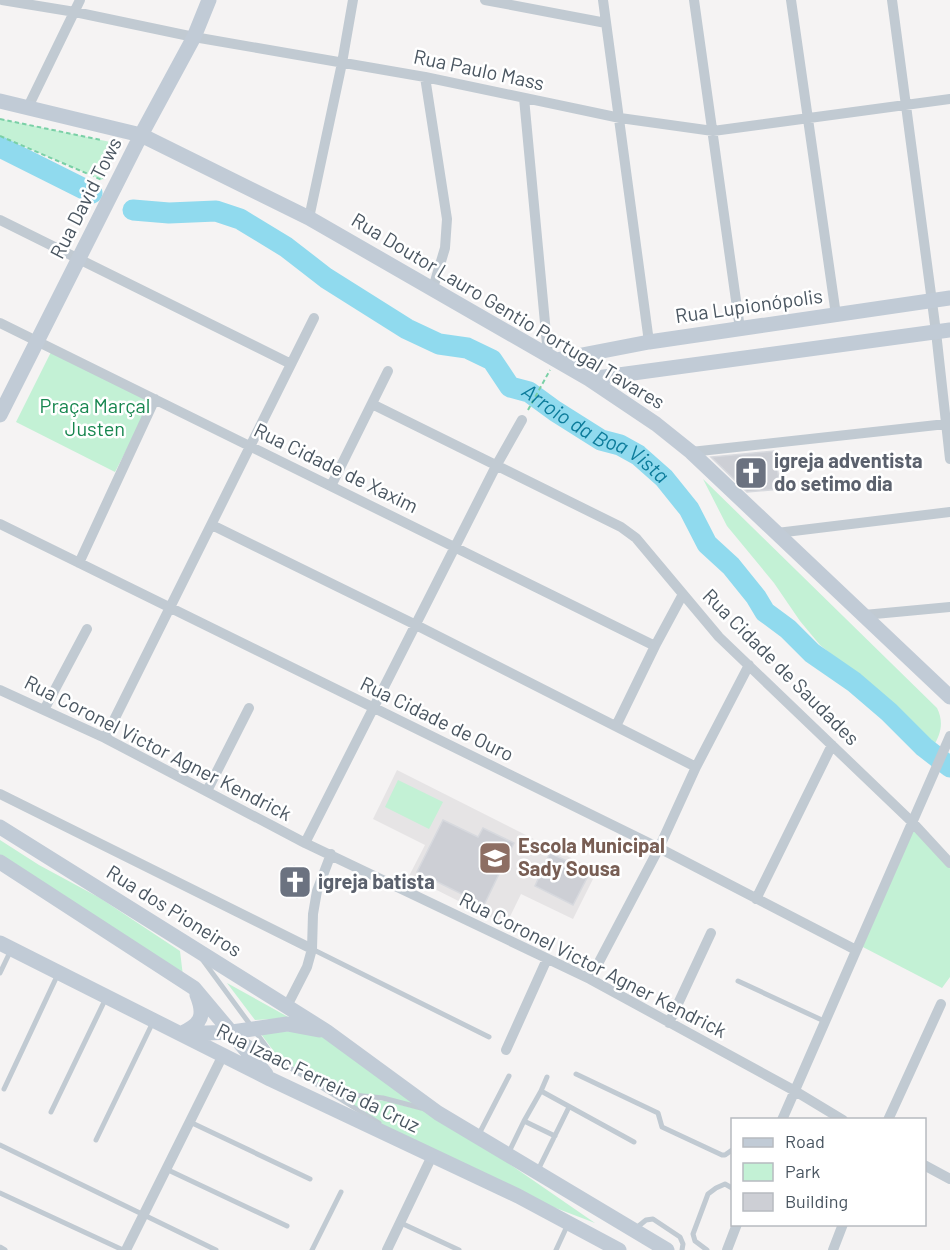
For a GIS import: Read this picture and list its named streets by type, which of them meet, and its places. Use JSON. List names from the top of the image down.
{
  "streets": {
    "street": [
      "Rua Paulo Mass",
      "Rua David Tows",
      "Rua Lupionópolis",
      "Rua Doutor Lauro Gentio Portugal Tavares",
      "Rua Cidade de Xaxim",
      "Rua Cidade de Saudades",
      "Rua Cidade de Ouro",
      "Rua Coronel Victor Agner Kendrick",
      "Rua dos Pioneiros",
      "Rua Izaac Ferreira da Cruz"
    ]
  },
  "crossings": [
    ["Rua Paulo Mass", "Rua David Tows"],
    ["Rua David Tows", "Rua Doutor Lauro Gentio Portugal Tavares"],
    ["Rua David Tows", "Rua Cidade de Xaxim"],
    ["Rua Lupionópolis", "Rua Doutor Lauro Gentio Portugal Tavares"],
    ["Rua dos Pioneiros", "Rua Izaac Ferreira da Cruz"]
  ],
  "water": ["Arroio da Boa Vista"],
  "parks": ["Praça Marçal Justen"],
  "places": {
    "church": ["igreja adventista do setimo dia", "igreja batista"],
    "school or university": ["Escola Municipal Sady Sousa"]
  },
  "legend": ["Road", "Park", "Building"]
}
